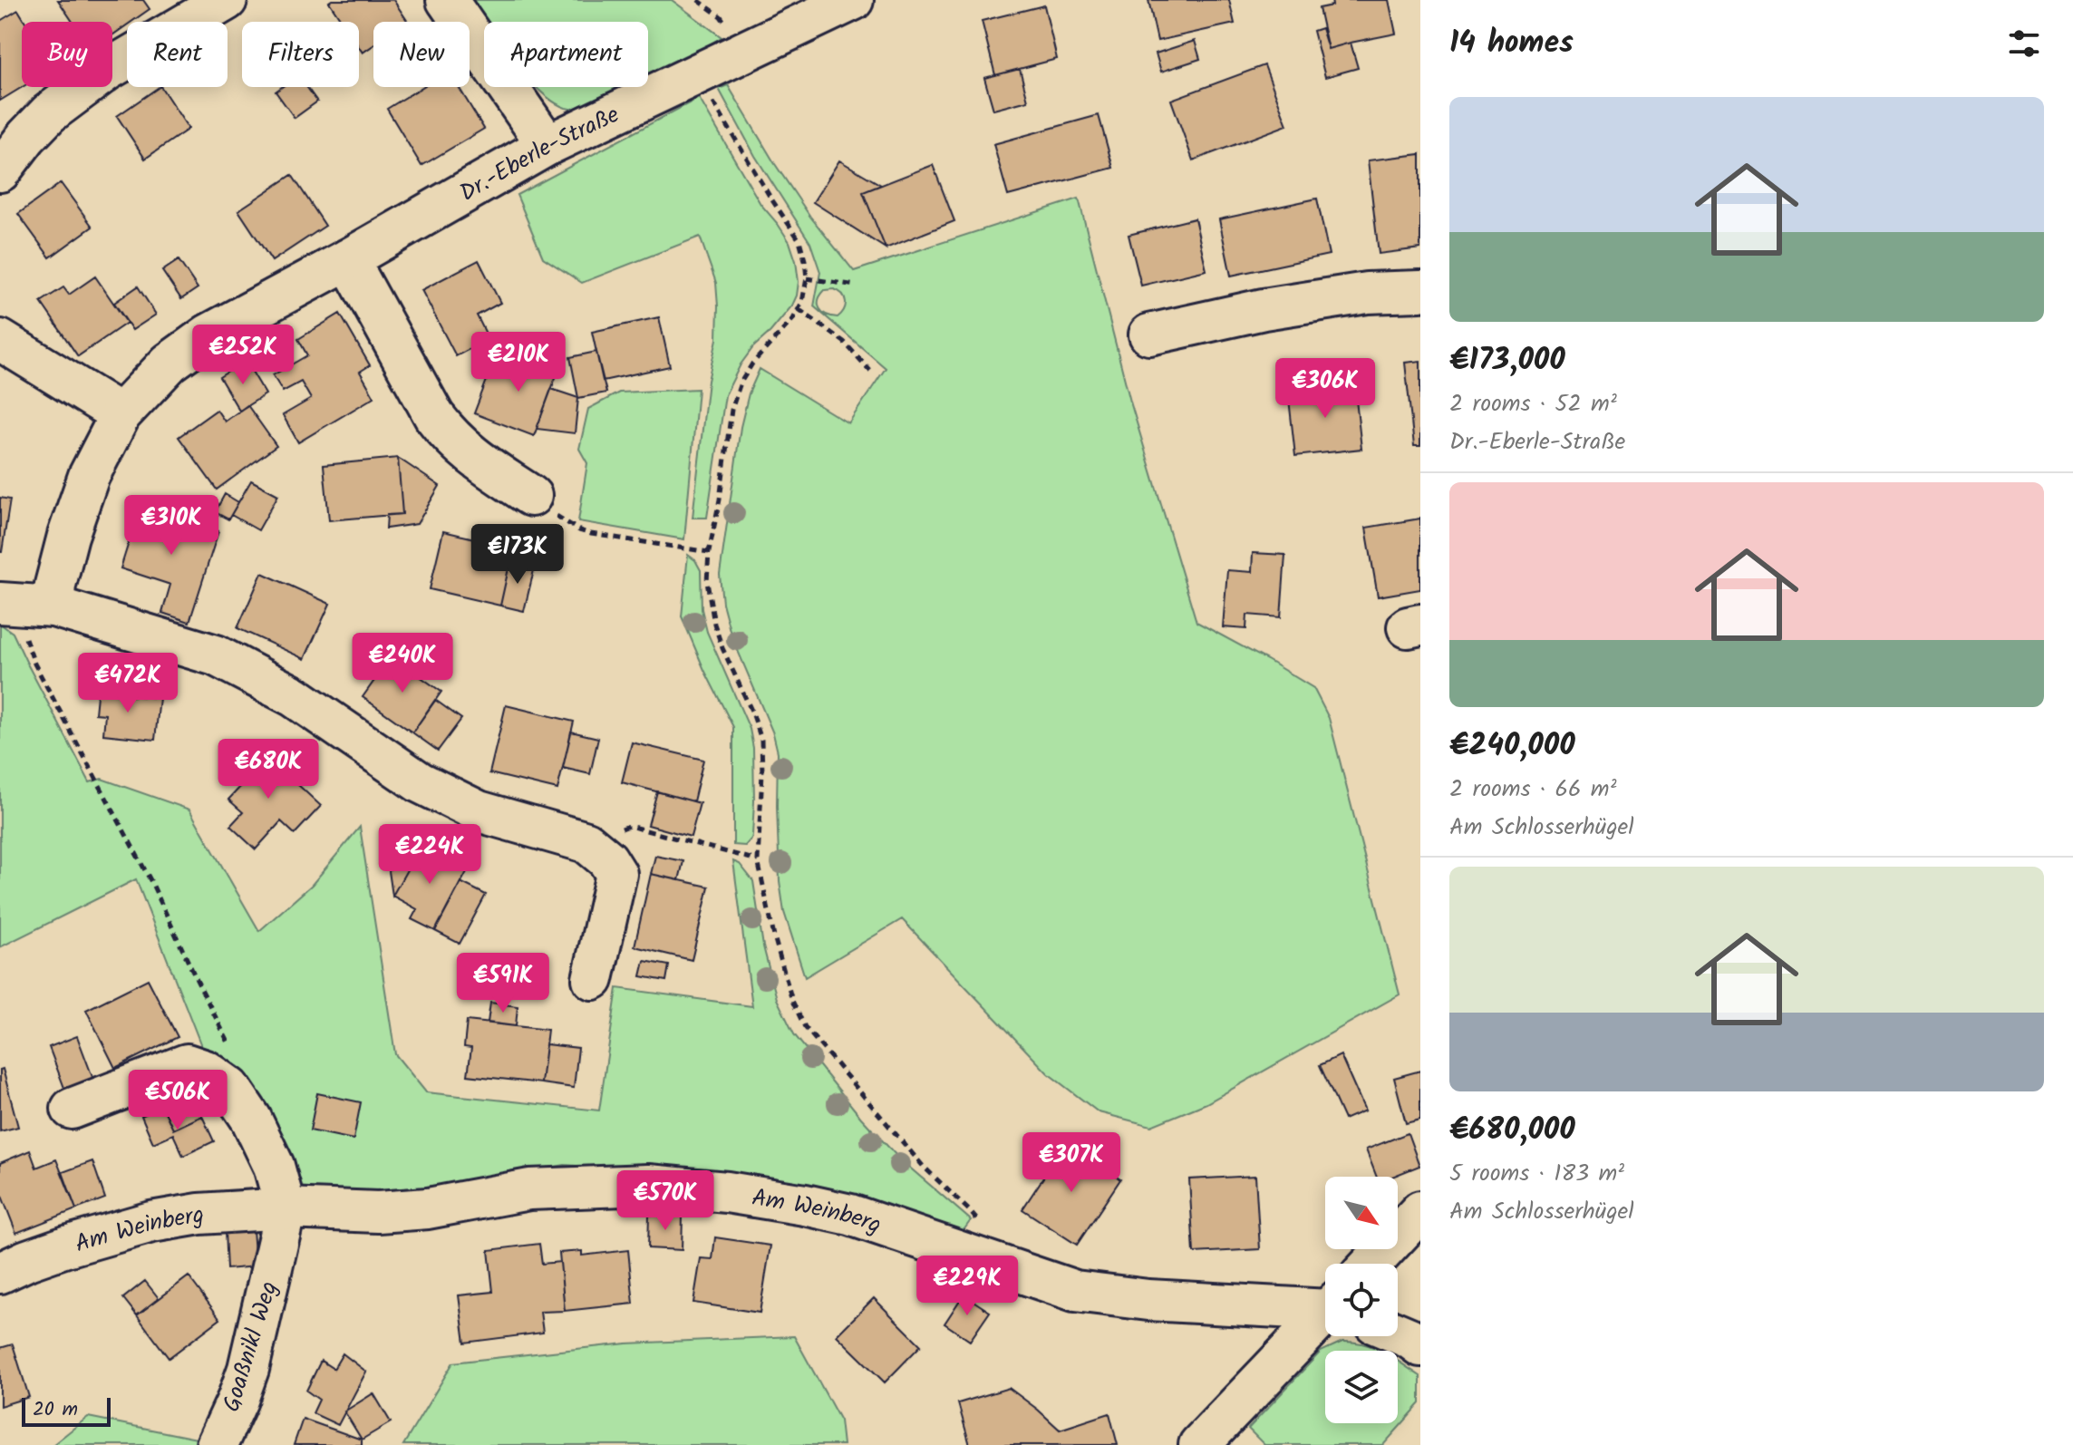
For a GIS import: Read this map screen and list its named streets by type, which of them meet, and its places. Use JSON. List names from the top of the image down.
{
  "streets": {
    "street": ["Dr.-Eberle-Straße", "Am Weinberg", "Goaßnikl Weg"]
  },
  "crossings": [
    ["Am Weinberg", "Goaßnikl Weg"]
  ],
  "scale_bar": "20 m",
  "north": "bottom right",
  "page": {
    "heading": "14 homes",
    "chip": [
      "Buy",
      "Rent",
      "Filters",
      "New",
      "Apartment"
    ],
    "list": [
      {
        "name": "€173,000",
        "note": "2 rooms · 52 m² · Dr.-Eberle-Straße"
      },
      {
        "name": "€240,000",
        "note": "2 rooms · 66 m² · Am Schlosserhügel"
      },
      {
        "name": "€680,000",
        "note": "5 rooms · 183 m² · Am Schlosserhügel"
      }
    ],
    "price": [
      "€252K",
      "€210K",
      "€306K",
      "€310K",
      "€173K",
      "€240K",
      "€472K",
      "€680K",
      "€224K",
      "€591K",
      "€506K",
      "€307K",
      "€570K",
      "€229K"
    ],
    "scale": "20 m"
  }
}
